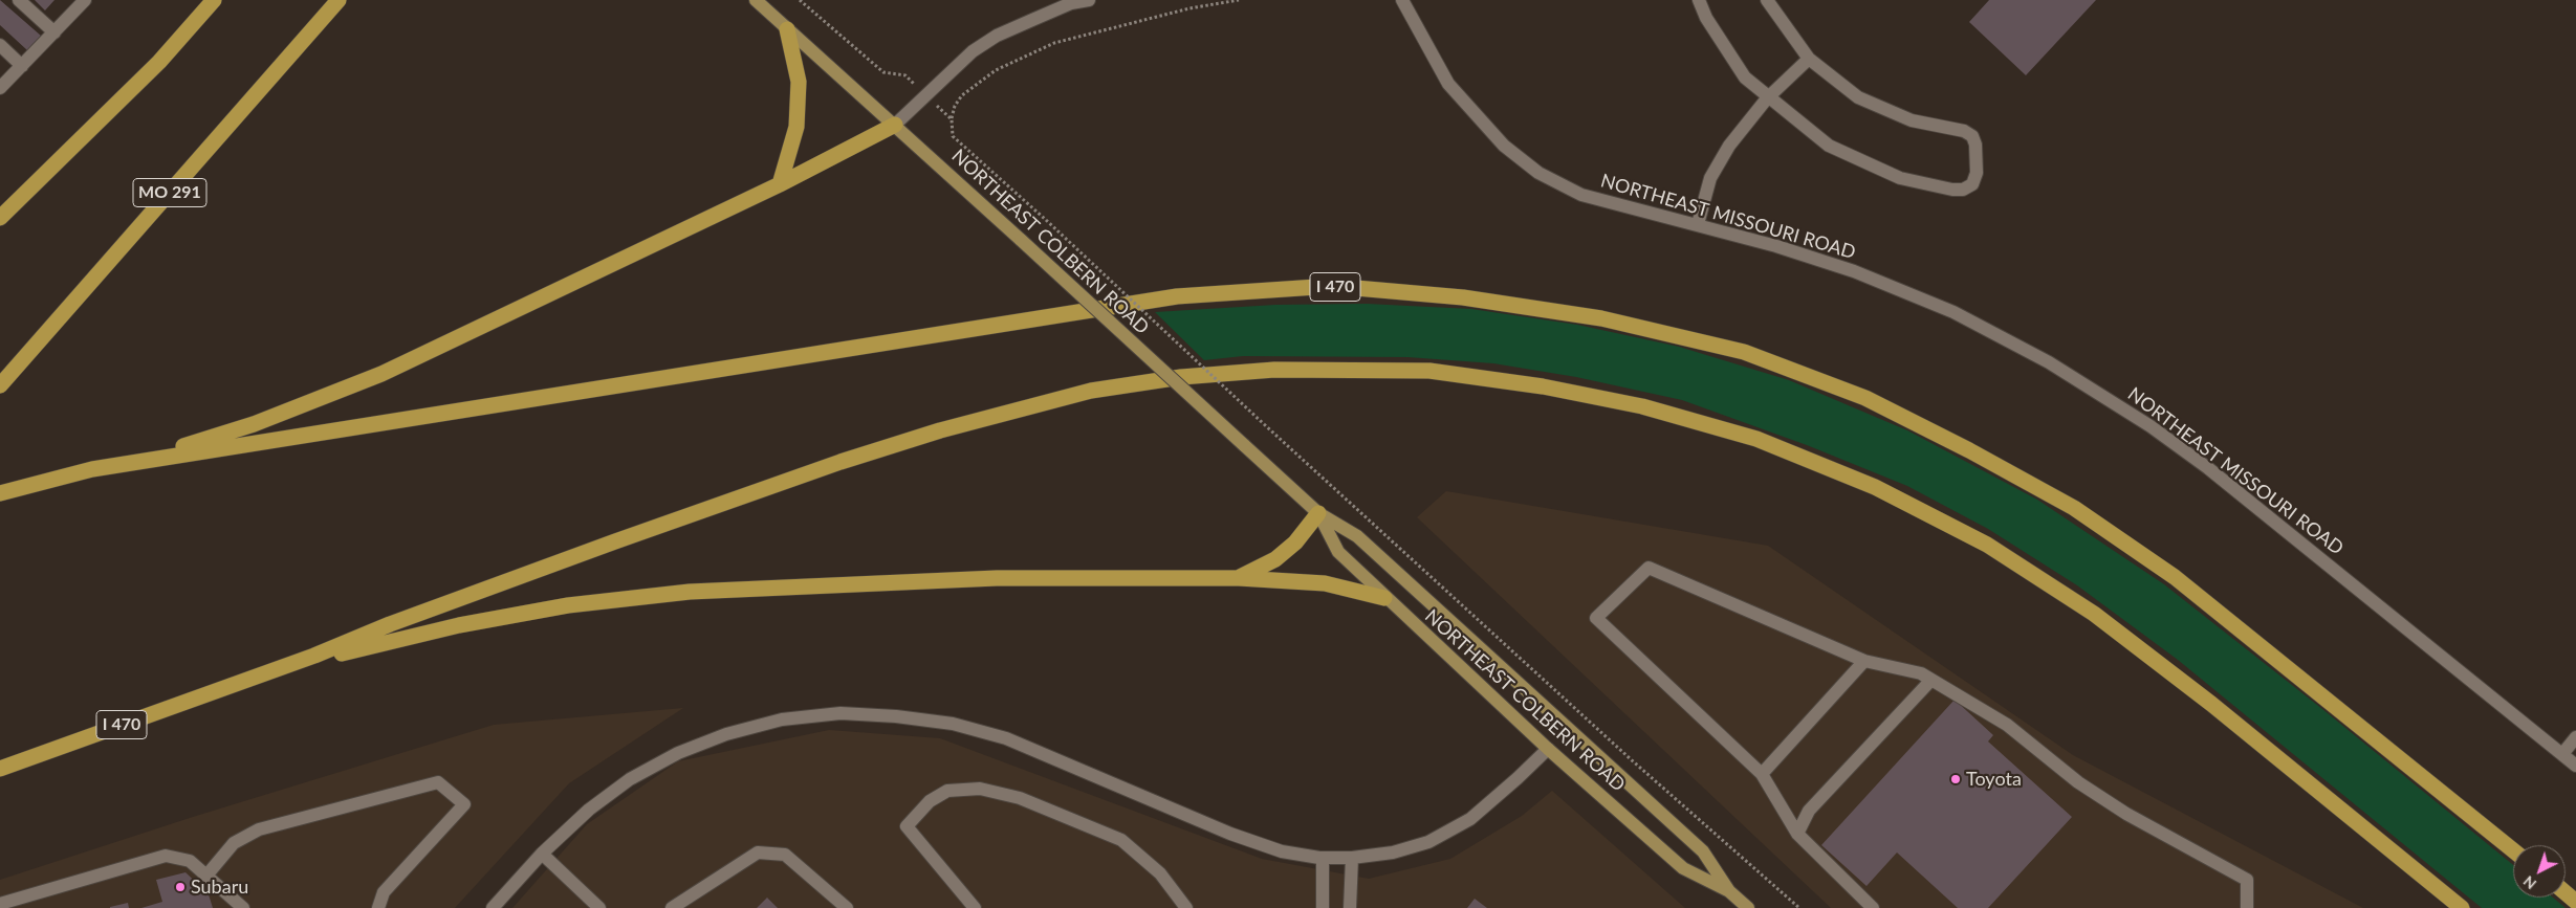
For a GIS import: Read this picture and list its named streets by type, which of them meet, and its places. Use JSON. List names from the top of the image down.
{
  "streets": {
    "highway": ["MO 291", "I 470"],
    "main road": ["NORTHEAST COLBERN ROAD"],
    "street": ["NORTHEAST MISSOURI ROAD"]
  },
  "places": ["Toyota", "Subaru"],
  "north": "bottom left"
}
